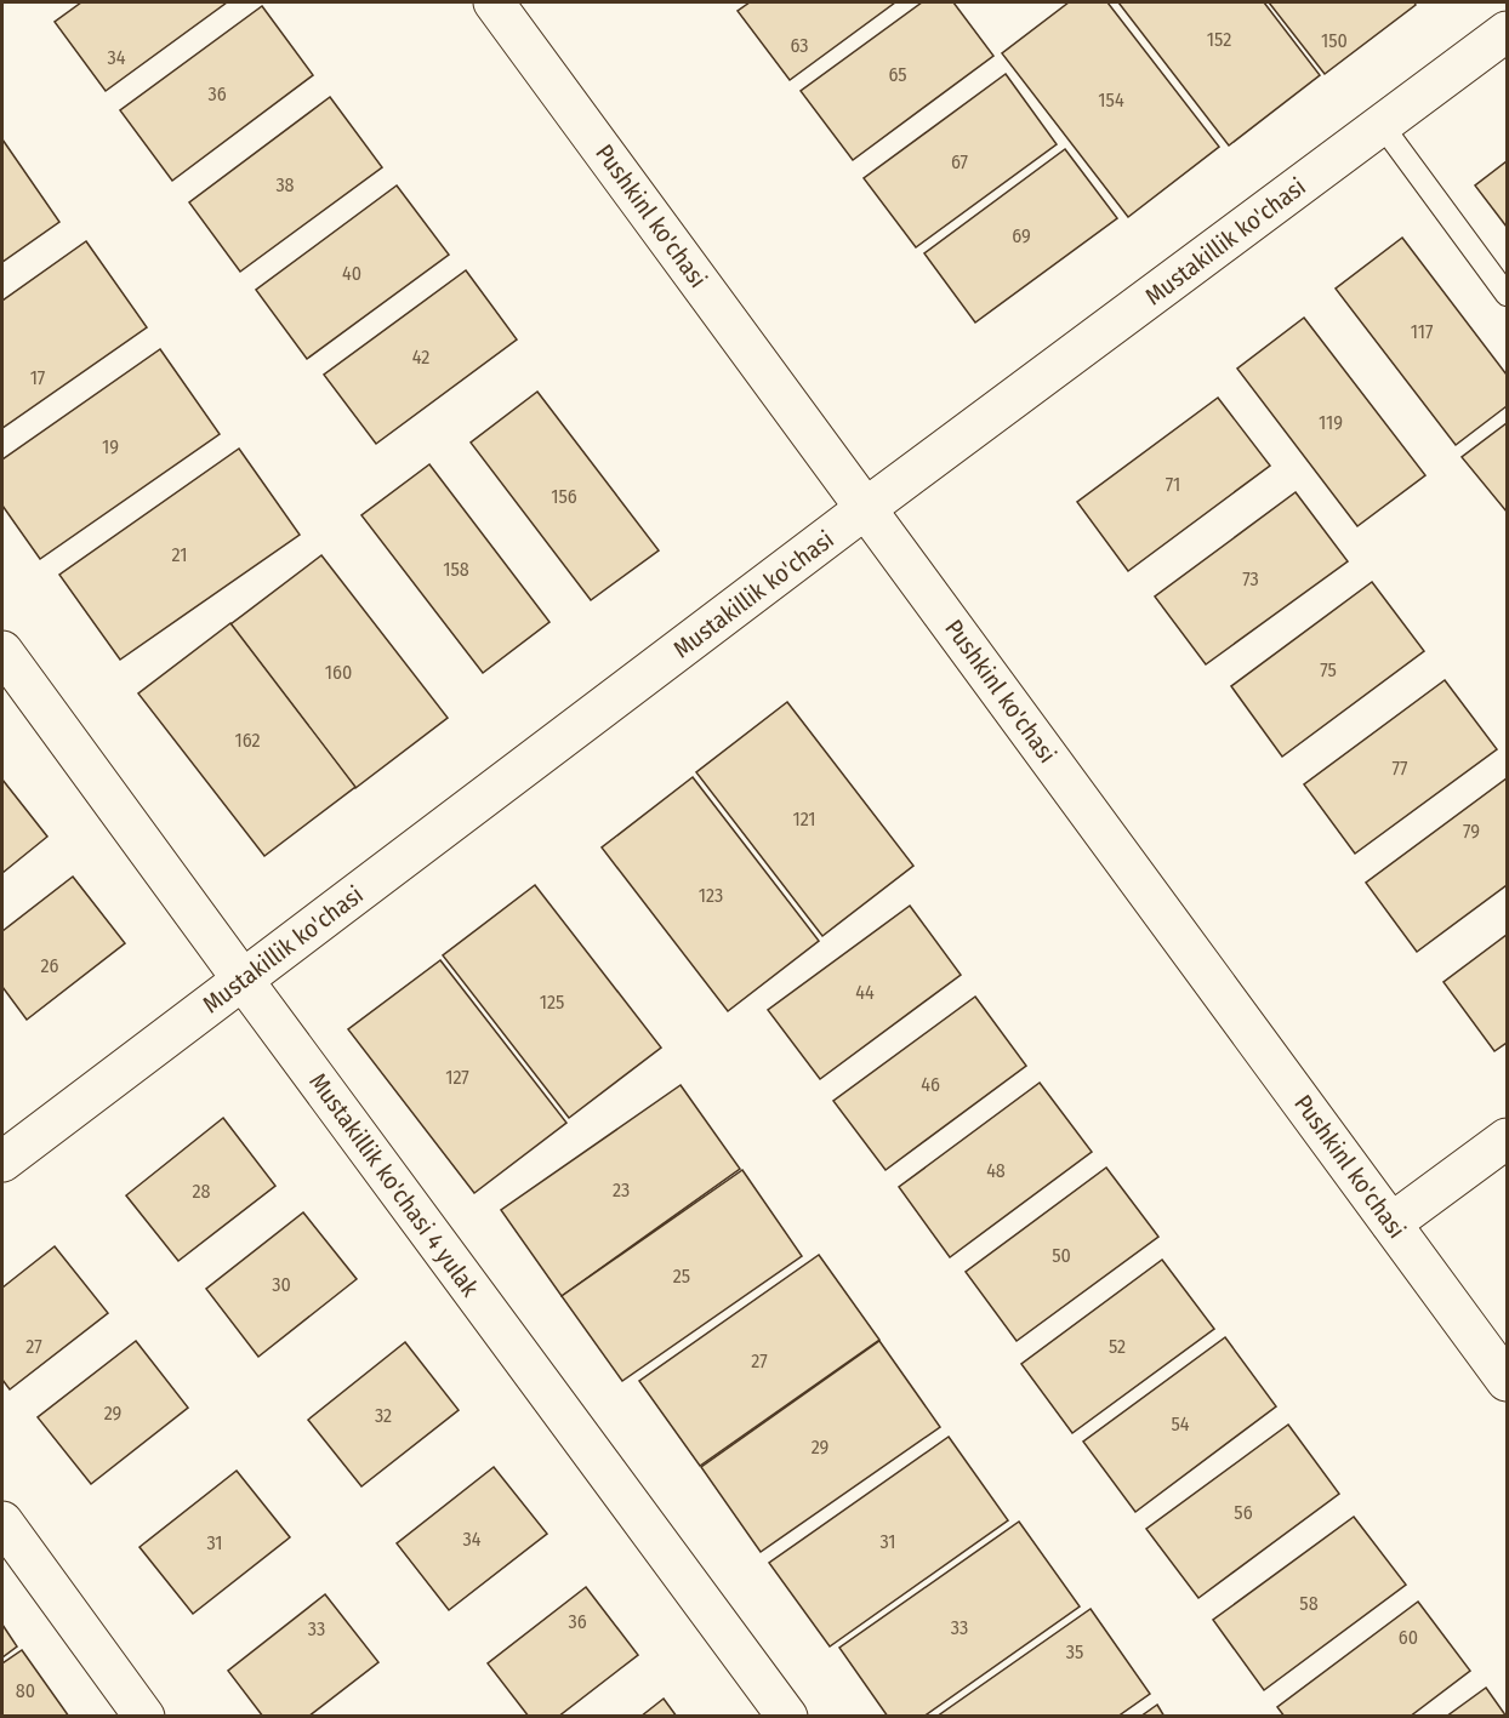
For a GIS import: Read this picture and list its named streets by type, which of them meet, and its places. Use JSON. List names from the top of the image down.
{
  "streets": {
    "street": ["Pushkinl ko'chasi", "Mustakillik ko'chasi", "Mustakillik ko'chasi 4 yulak"]
  },
  "crossings": [
    ["Pushkinl ko'chasi", "Mustakillik ko'chasi"],
    ["Mustakillik ko'chasi", "Mustakillik ko'chasi 4 yulak"]
  ],
  "house_numbers": [
    "152",
    "150",
    "63",
    "34",
    "65",
    "36",
    "154",
    "67",
    "38",
    "69",
    "40",
    "117",
    "42",
    "17",
    "119",
    "19",
    "71",
    "156",
    "21",
    "158",
    "73",
    "75",
    "160",
    "162",
    "77",
    "121",
    "79",
    "123",
    "26",
    "44",
    "125",
    "127",
    "46",
    "48",
    "23",
    "28",
    "50",
    "25",
    "30",
    "27",
    "52",
    "27",
    "29",
    "32",
    "54",
    "29",
    "56",
    "34",
    "31",
    "31",
    "58",
    "36",
    "33",
    "33",
    "60",
    "35",
    "80"
  ]
}
